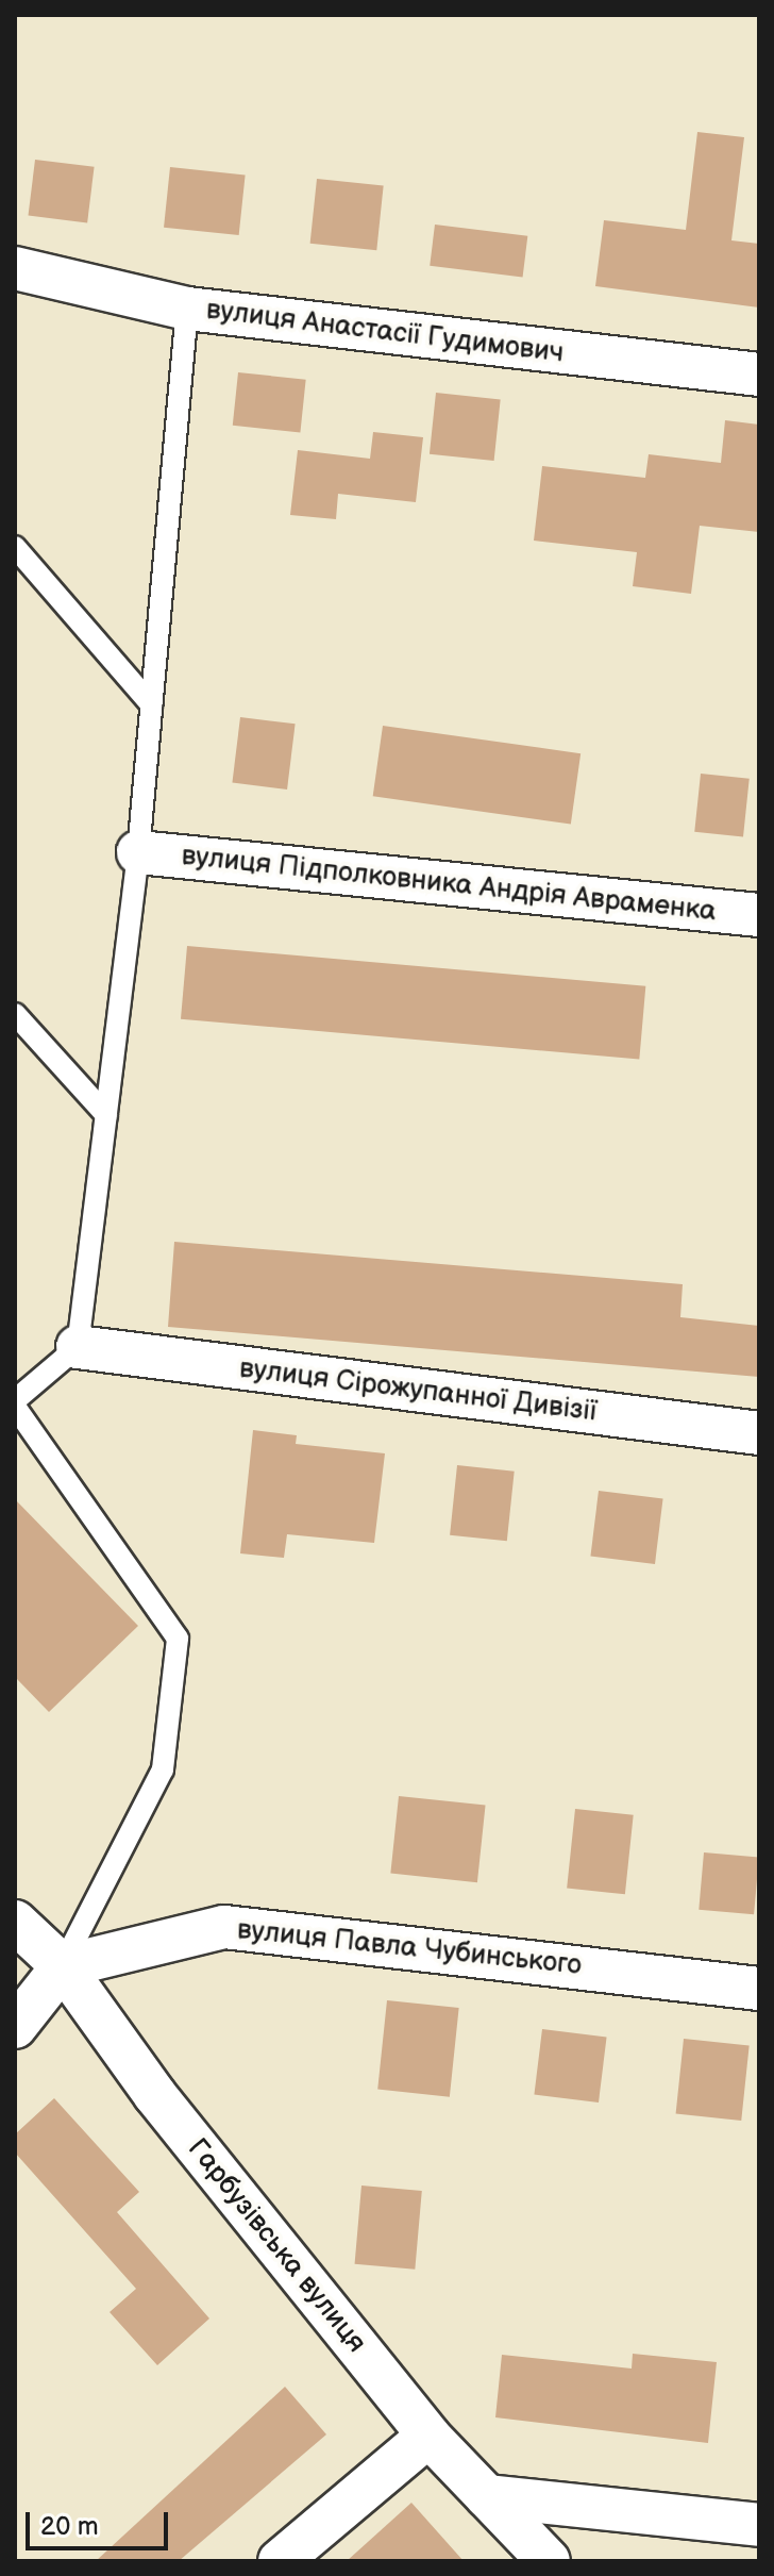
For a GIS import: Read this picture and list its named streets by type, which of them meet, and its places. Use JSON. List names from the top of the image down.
{
  "streets": {
    "street": [
      "вулиця Анастасії Гудимович",
      "вулиця Підполковника Андрія Авраменка",
      "вулиця Сірожупанної Дивізії",
      "вулиця Павла Чубинського",
      "Гарбузівська вулиця"
    ]
  },
  "crossings": [
    ["вулиця Павла Чубинського", "Гарбузівська вулиця"]
  ],
  "scale_bar": "20 m"
}
